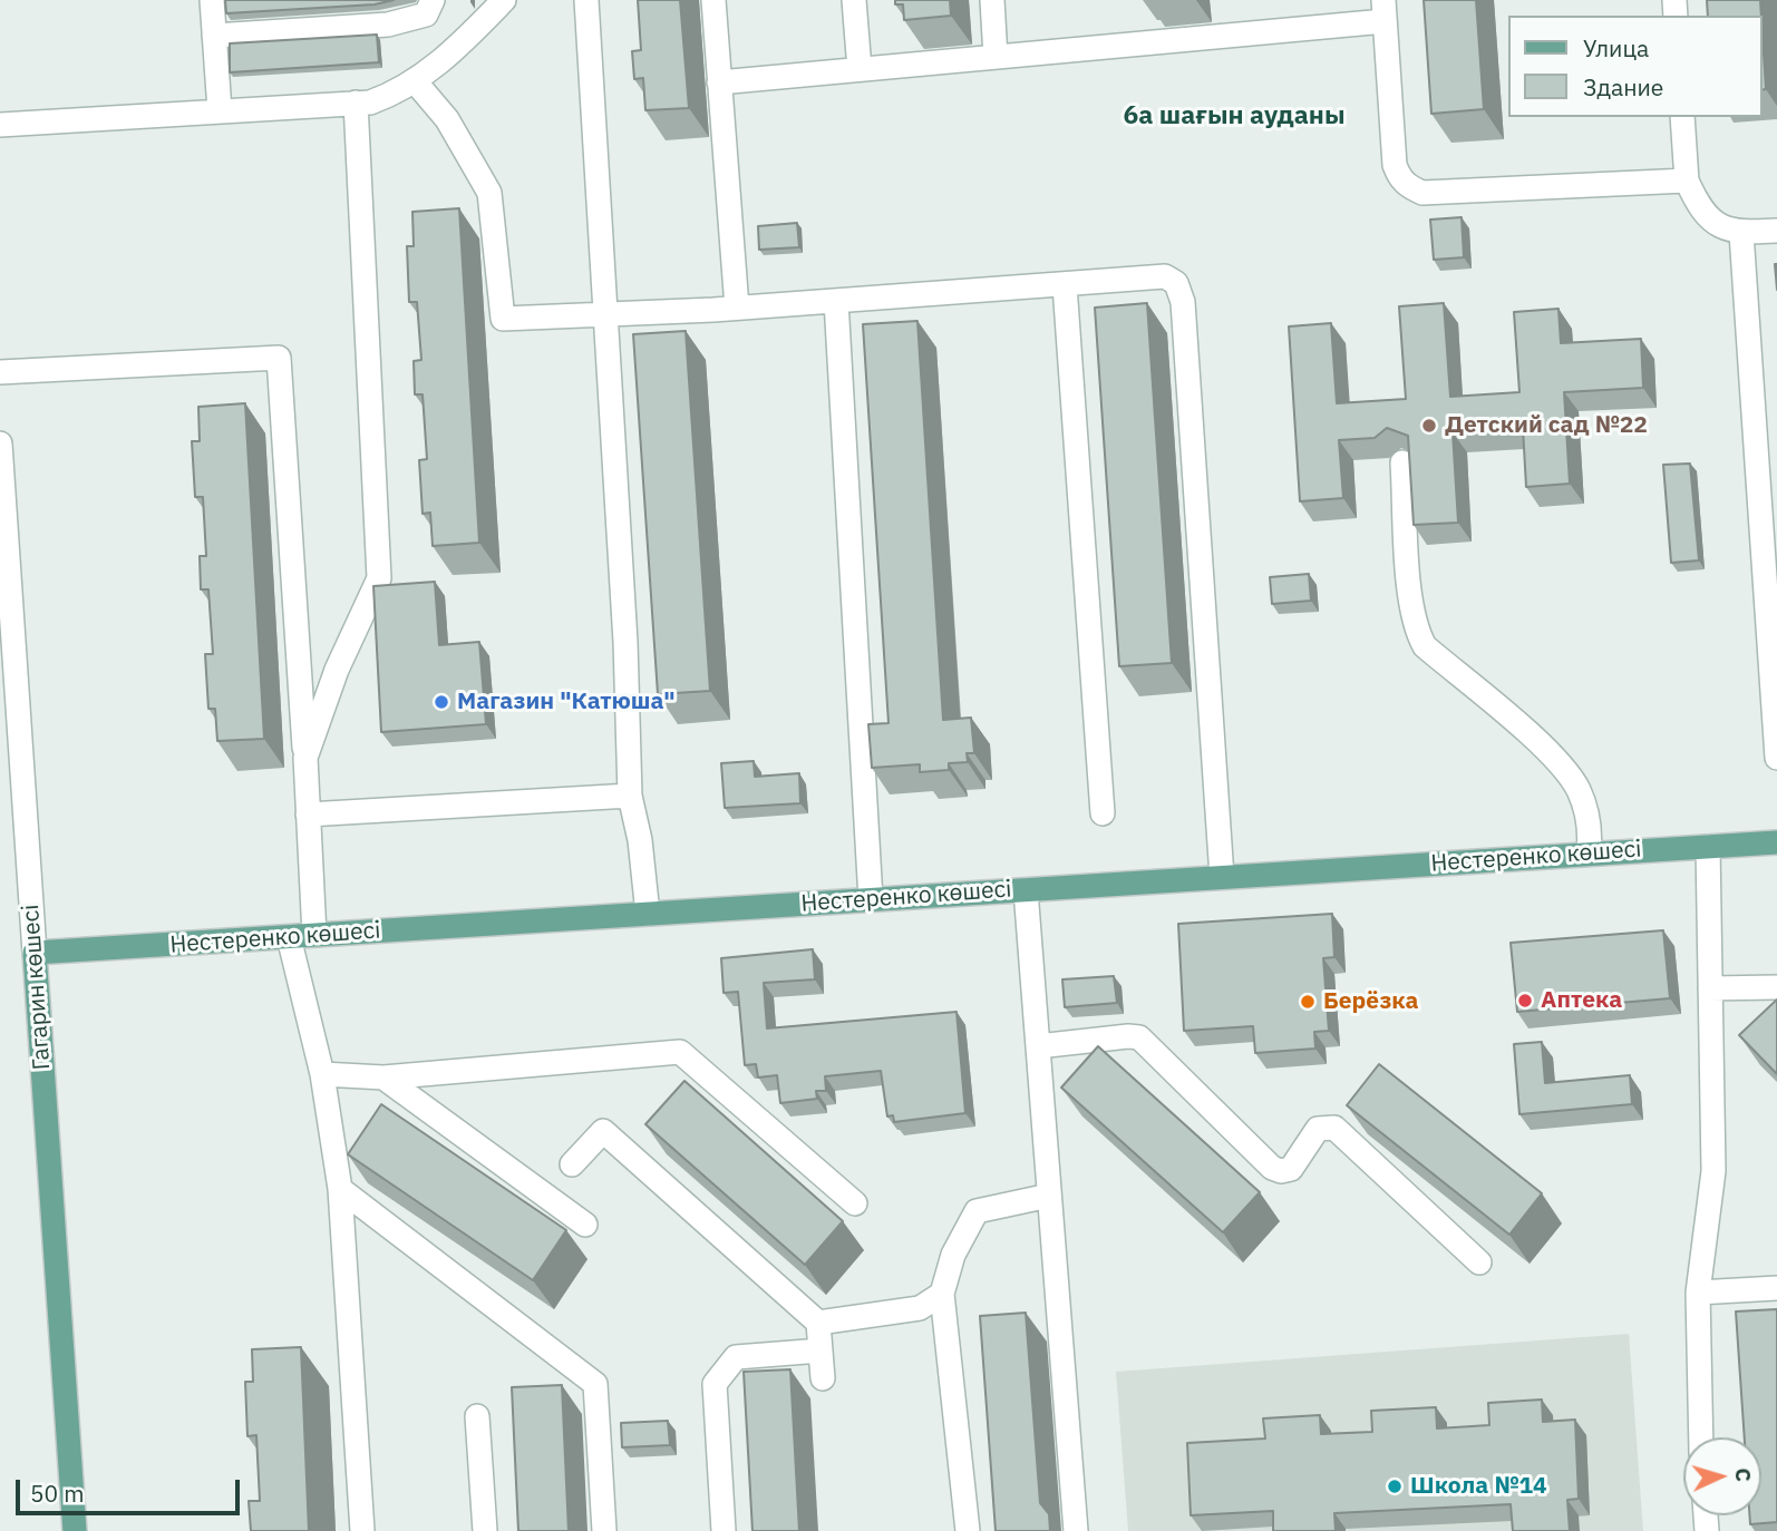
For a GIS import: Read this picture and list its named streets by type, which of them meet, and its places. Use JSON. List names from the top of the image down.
{
  "streets": {
    "main road": ["Нестеренко көшесі", "Гагарин көшесі"]
  },
  "crossings": [
    ["Нестеренко көшесі", "Гагарин көшесі"]
  ],
  "districts": ["6а шағын ауданы"],
  "places": [
    "Детский сад №22",
    "Магазин \"Катюша\"",
    "Аптека",
    "Берёзка",
    "Школа №14"
  ],
  "legend": ["Улица", "Здание"],
  "scale_bar": "50 m",
  "north": "right"
}
